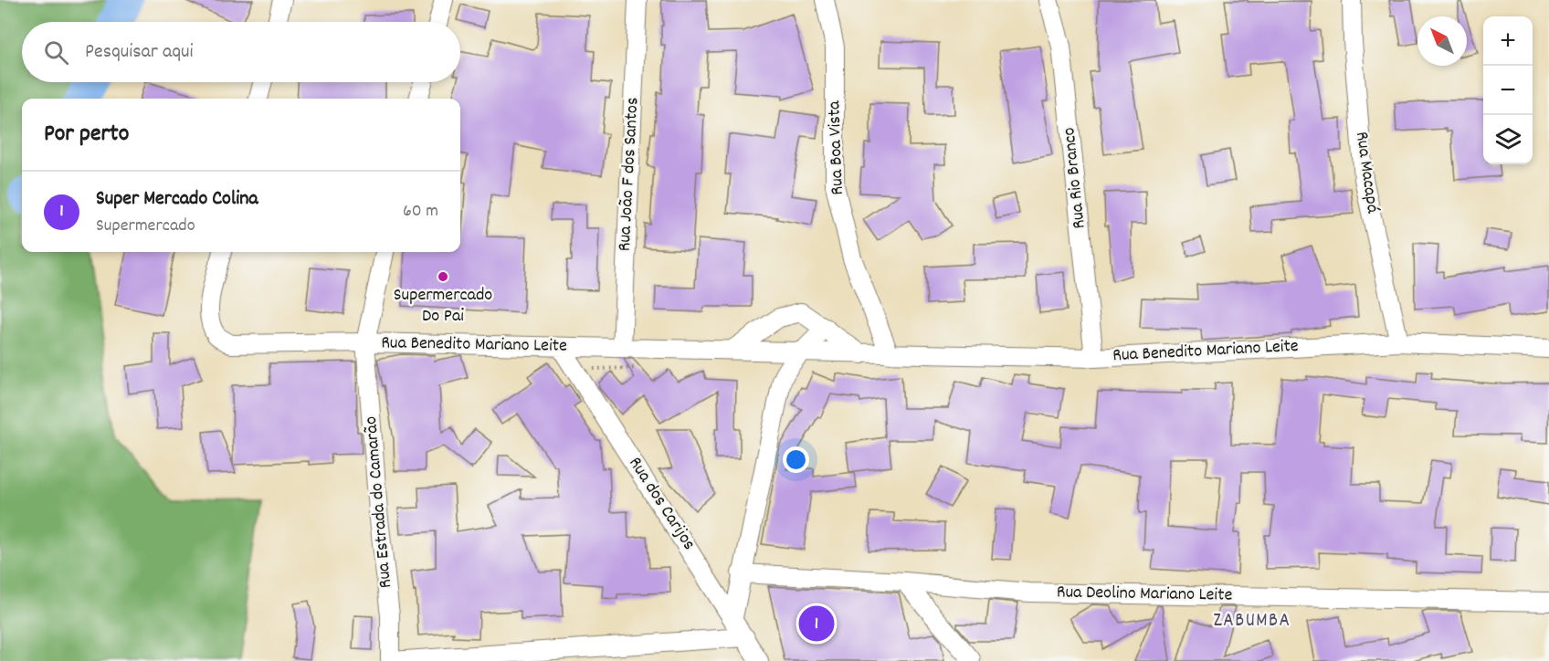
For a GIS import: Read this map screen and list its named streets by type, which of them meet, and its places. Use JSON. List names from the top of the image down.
{
  "streets": {
    "street": [
      "Rua Boa Vista",
      "Rua Macapá",
      "Rua João F dos Santos",
      "Rua Rio Branco",
      "Rua Benedito Mariano Leite",
      "Rua Estrada do Camarão",
      "Rua dos Carijos",
      "Rua Deolino Mariano Leite"
    ]
  },
  "crossings": [
    ["Rua Boa Vista", "Rua Benedito Mariano Leite"],
    ["Rua Macapá", "Rua Benedito Mariano Leite"],
    ["Rua João F dos Santos", "Rua Benedito Mariano Leite"],
    ["Rua Rio Branco", "Rua Benedito Mariano Leite"],
    ["Rua Benedito Mariano Leite", "Rua Estrada do Camarão"],
    ["Rua Benedito Mariano Leite", "Rua dos Carijos"]
  ],
  "districts": ["ZABUMBA"],
  "places": ["Supermercado Do Pai"],
  "north": "top left",
  "page": {
    "map_buttons": ["+", "−"],
    "search": "Pesquisar aqui",
    "heading": "Por perto",
    "list": [
      {
        "mark": "1",
        "name": "Super Mercado Colina",
        "note": "Supermercado",
        "value": "60 m"
      }
    ],
    "pins": "1"
  }
}
